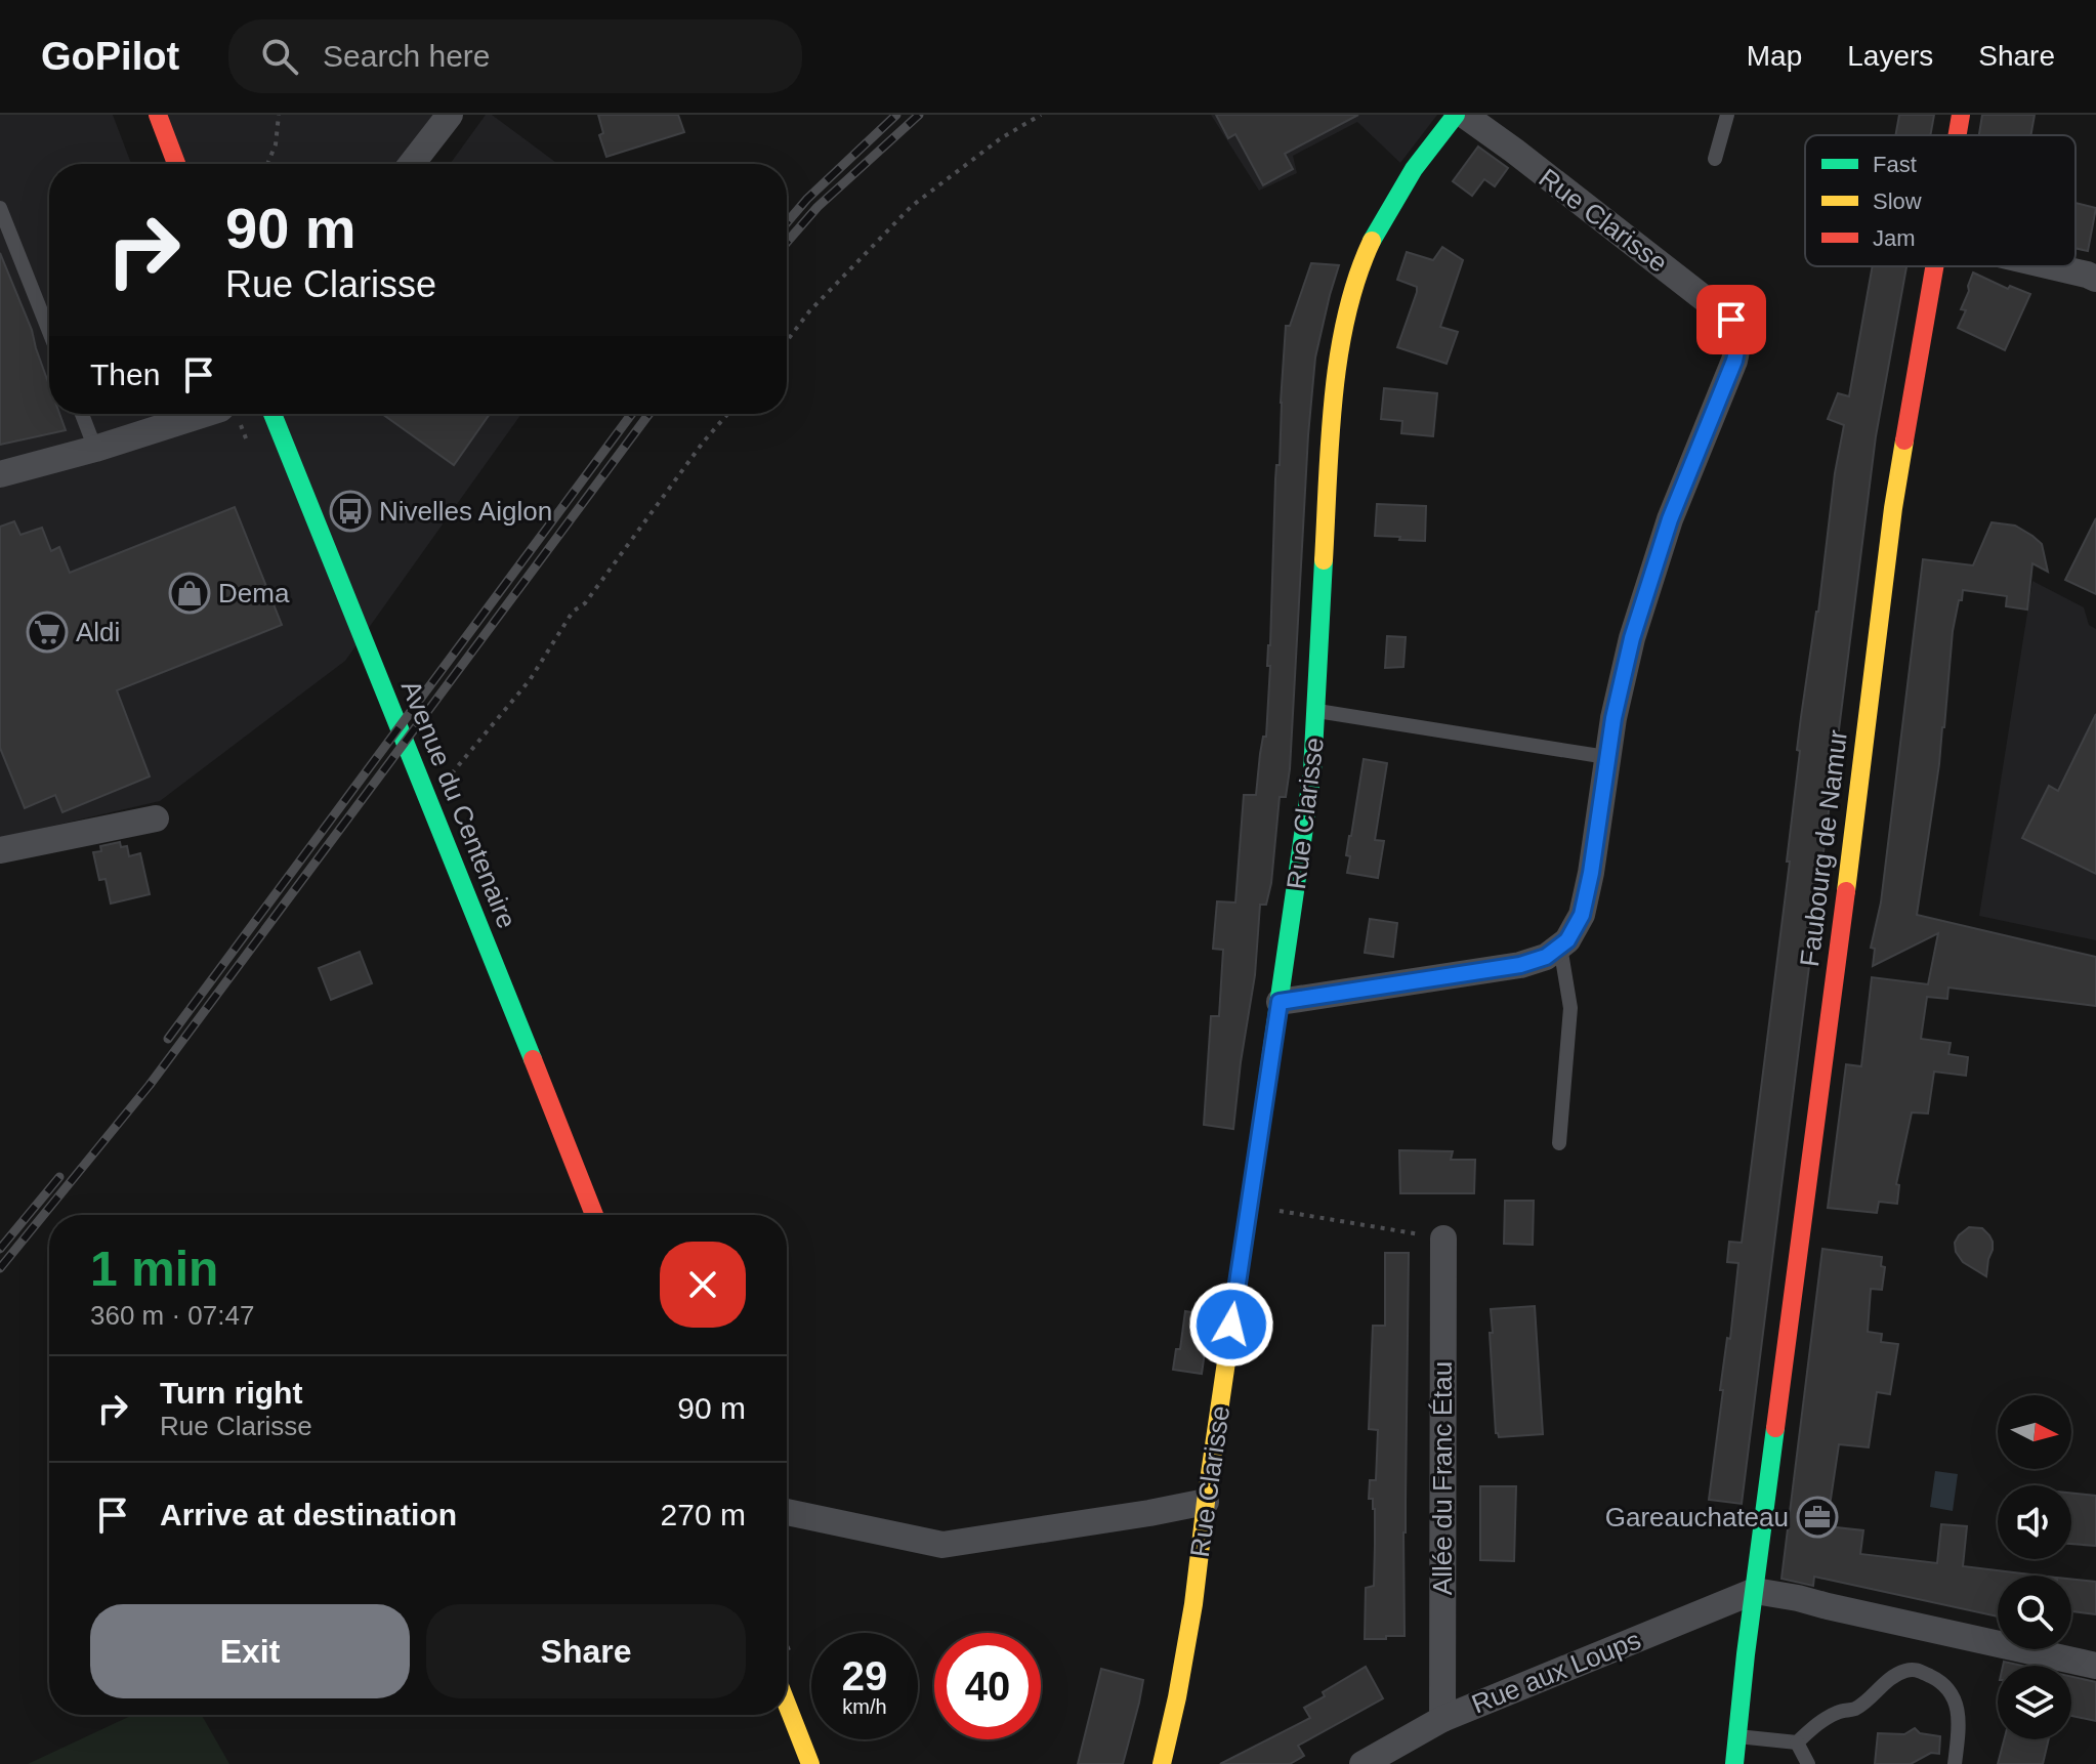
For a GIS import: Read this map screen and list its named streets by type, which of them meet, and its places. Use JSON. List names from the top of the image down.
{
  "streets": {
    "street": [
      "Rue Clarisse",
      "Avenue du Centenaire",
      "Faubourg de Namur",
      "Allée du Franc Étau",
      "Rue aux Loups"
    ]
  },
  "crossings": [
    ["Faubourg de Namur", "Rue aux Loups"],
    ["Allée du Franc Étau", "Rue aux Loups"]
  ],
  "places": {
    "bus stop": ["Nivelles Aiglon"],
    "shop": ["Dema"],
    "supermarket": ["Aldi"],
    "office": ["Gareauchateau"]
  },
  "legend": ["Fast", "Slow", "Jam"],
  "north": "right",
  "page": {
    "header": "GoPilot",
    "search": "Search here",
    "nav": ["Map", "Layers", "Share"],
    "turn": ["90 m", "Rue Clarisse"],
    "then": "Then",
    "heading": ["1 min", "360 m · 07:47"],
    "list": [
      {
        "name": "Turn right",
        "note": "Rue Clarisse",
        "value": "90 m"
      },
      {
        "name": "Arrive at destination",
        "value": "270 m"
      }
    ],
    "buttons": ["Exit", "Share"],
    "speed": "29 km/h",
    "limit": "40"
  }
}
